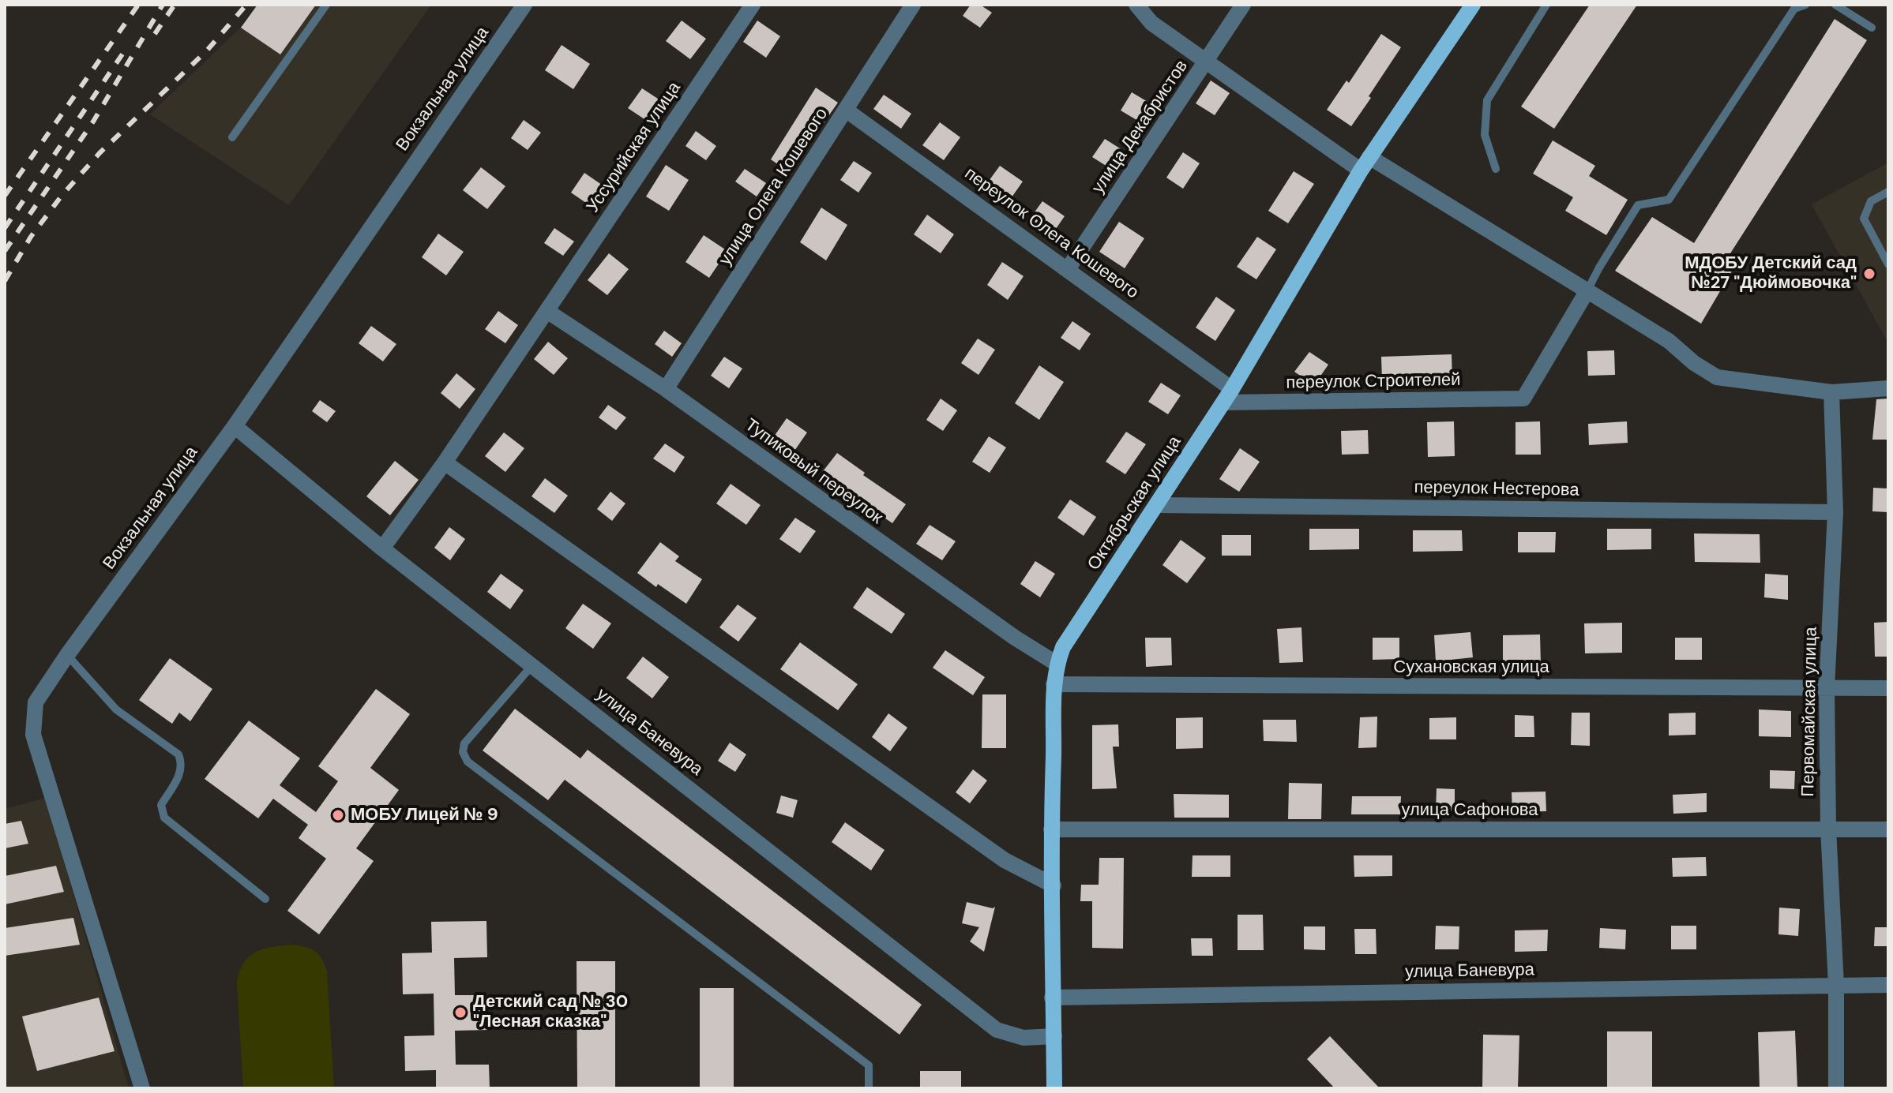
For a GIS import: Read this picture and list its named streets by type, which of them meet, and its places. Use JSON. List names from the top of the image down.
{
  "streets": {
    "main road": ["Октябрьская улица"],
    "street": [
      "Вокзальная улица",
      "улица Декабристов",
      "Уссурийская улица",
      "улица Олега Кошевого",
      "переулок Олега Кошевого",
      "переулок Строителей",
      "Тупиковый переулок",
      "переулок Нестерова",
      "Сухановская улица",
      "Первомайская улица",
      "улица Баневура",
      "улица Сафонова"
    ]
  },
  "crossings": [
    ["Вокзальная улица", "улица Баневура"],
    ["улица Декабристов", "переулок Олега Кошевого"],
    ["Уссурийская улица", "Тупиковый переулок"],
    ["Уссурийская улица", "улица Баневура"],
    ["улица Олега Кошевого", "переулок Олега Кошевого"],
    ["улица Олега Кошевого", "Тупиковый переулок"],
    ["переулок Олега Кошевого", "переулок Строителей"],
    ["переулок Олега Кошевого", "Октябрьская улица"],
    ["переулок Строителей", "Октябрьская улица"],
    ["Тупиковый переулок", "Октябрьская улица"],
    ["переулок Нестерова", "Октябрьская улица"],
    ["переулок Нестерова", "Первомайская улица"],
    ["Октябрьская улица", "Сухановская улица"],
    ["Октябрьская улица", "улица Баневура"],
    ["Октябрьская улица", "улица Сафонова"],
    ["Сухановская улица", "Первомайская улица"],
    ["Первомайская улица", "улица Баневура"],
    ["Первомайская улица", "улица Сафонова"]
  ],
  "places": ["МДОБУ Детский сад №27 \"Дюймовочка\"", "МОБУ Лицей № 9", "Детский сад № 30 \"Лесная сказка\""]
}
